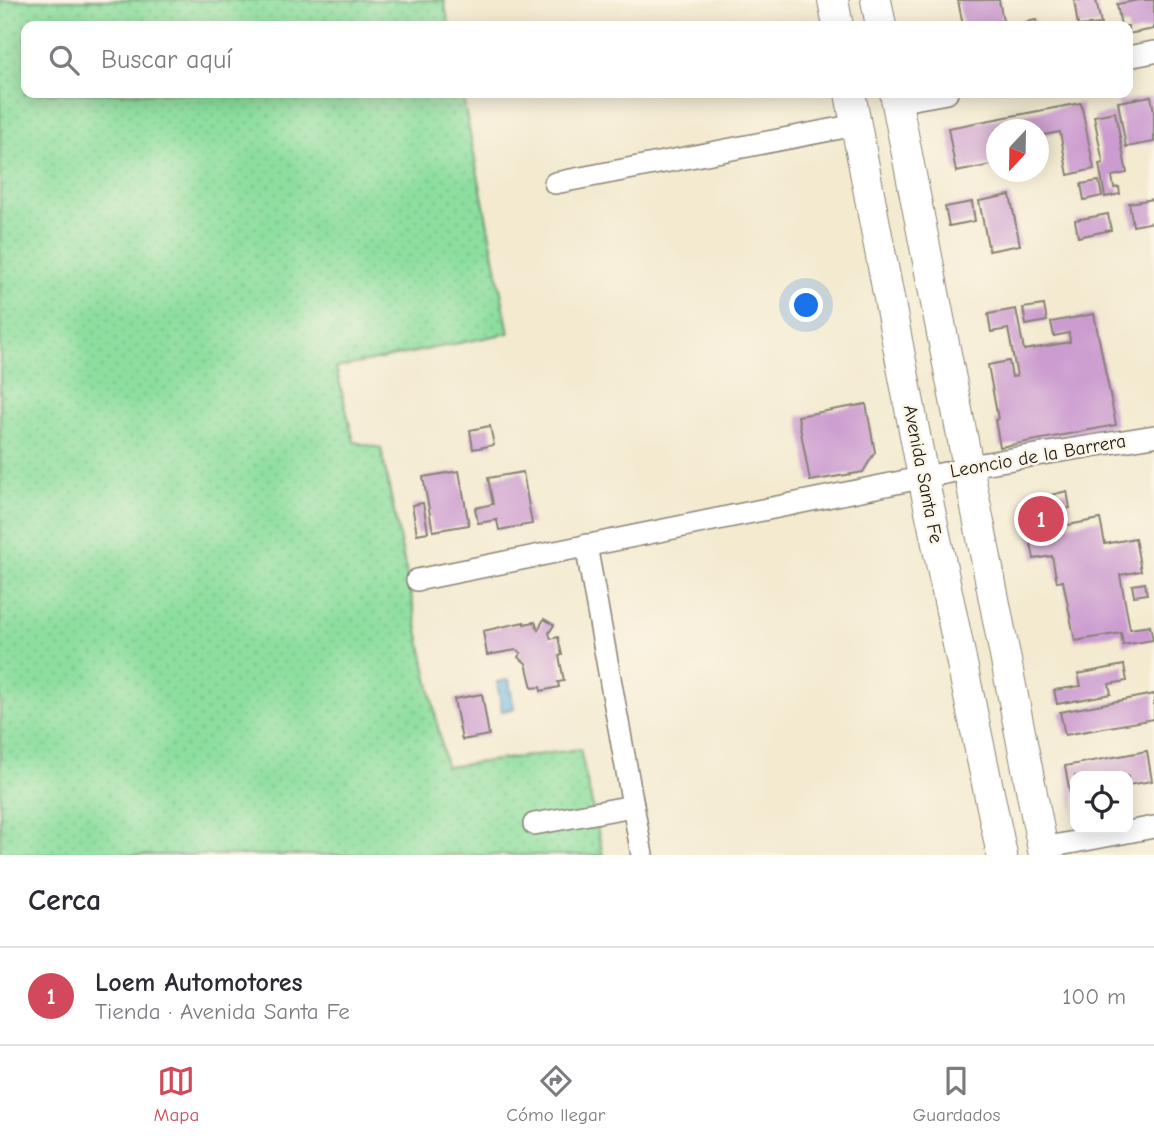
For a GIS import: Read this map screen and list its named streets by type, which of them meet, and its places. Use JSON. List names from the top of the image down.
{
  "streets": {
    "main road": ["Avenida Santa Fe"],
    "street": ["Leoncio de la Barrera"]
  },
  "crossings": [
    ["Leoncio de la Barrera", "Avenida Santa Fe"]
  ],
  "north": "bottom",
  "page": {
    "search": "Buscar aquí",
    "pins": "1",
    "heading": "Cerca",
    "list": [
      {
        "mark": "1",
        "name": "Loem Automotores",
        "note": "Tienda · Avenida Santa Fe",
        "value": "100 m"
      }
    ],
    "nav": ["Mapa", "Cómo llegar", "Guardados"]
  }
}
